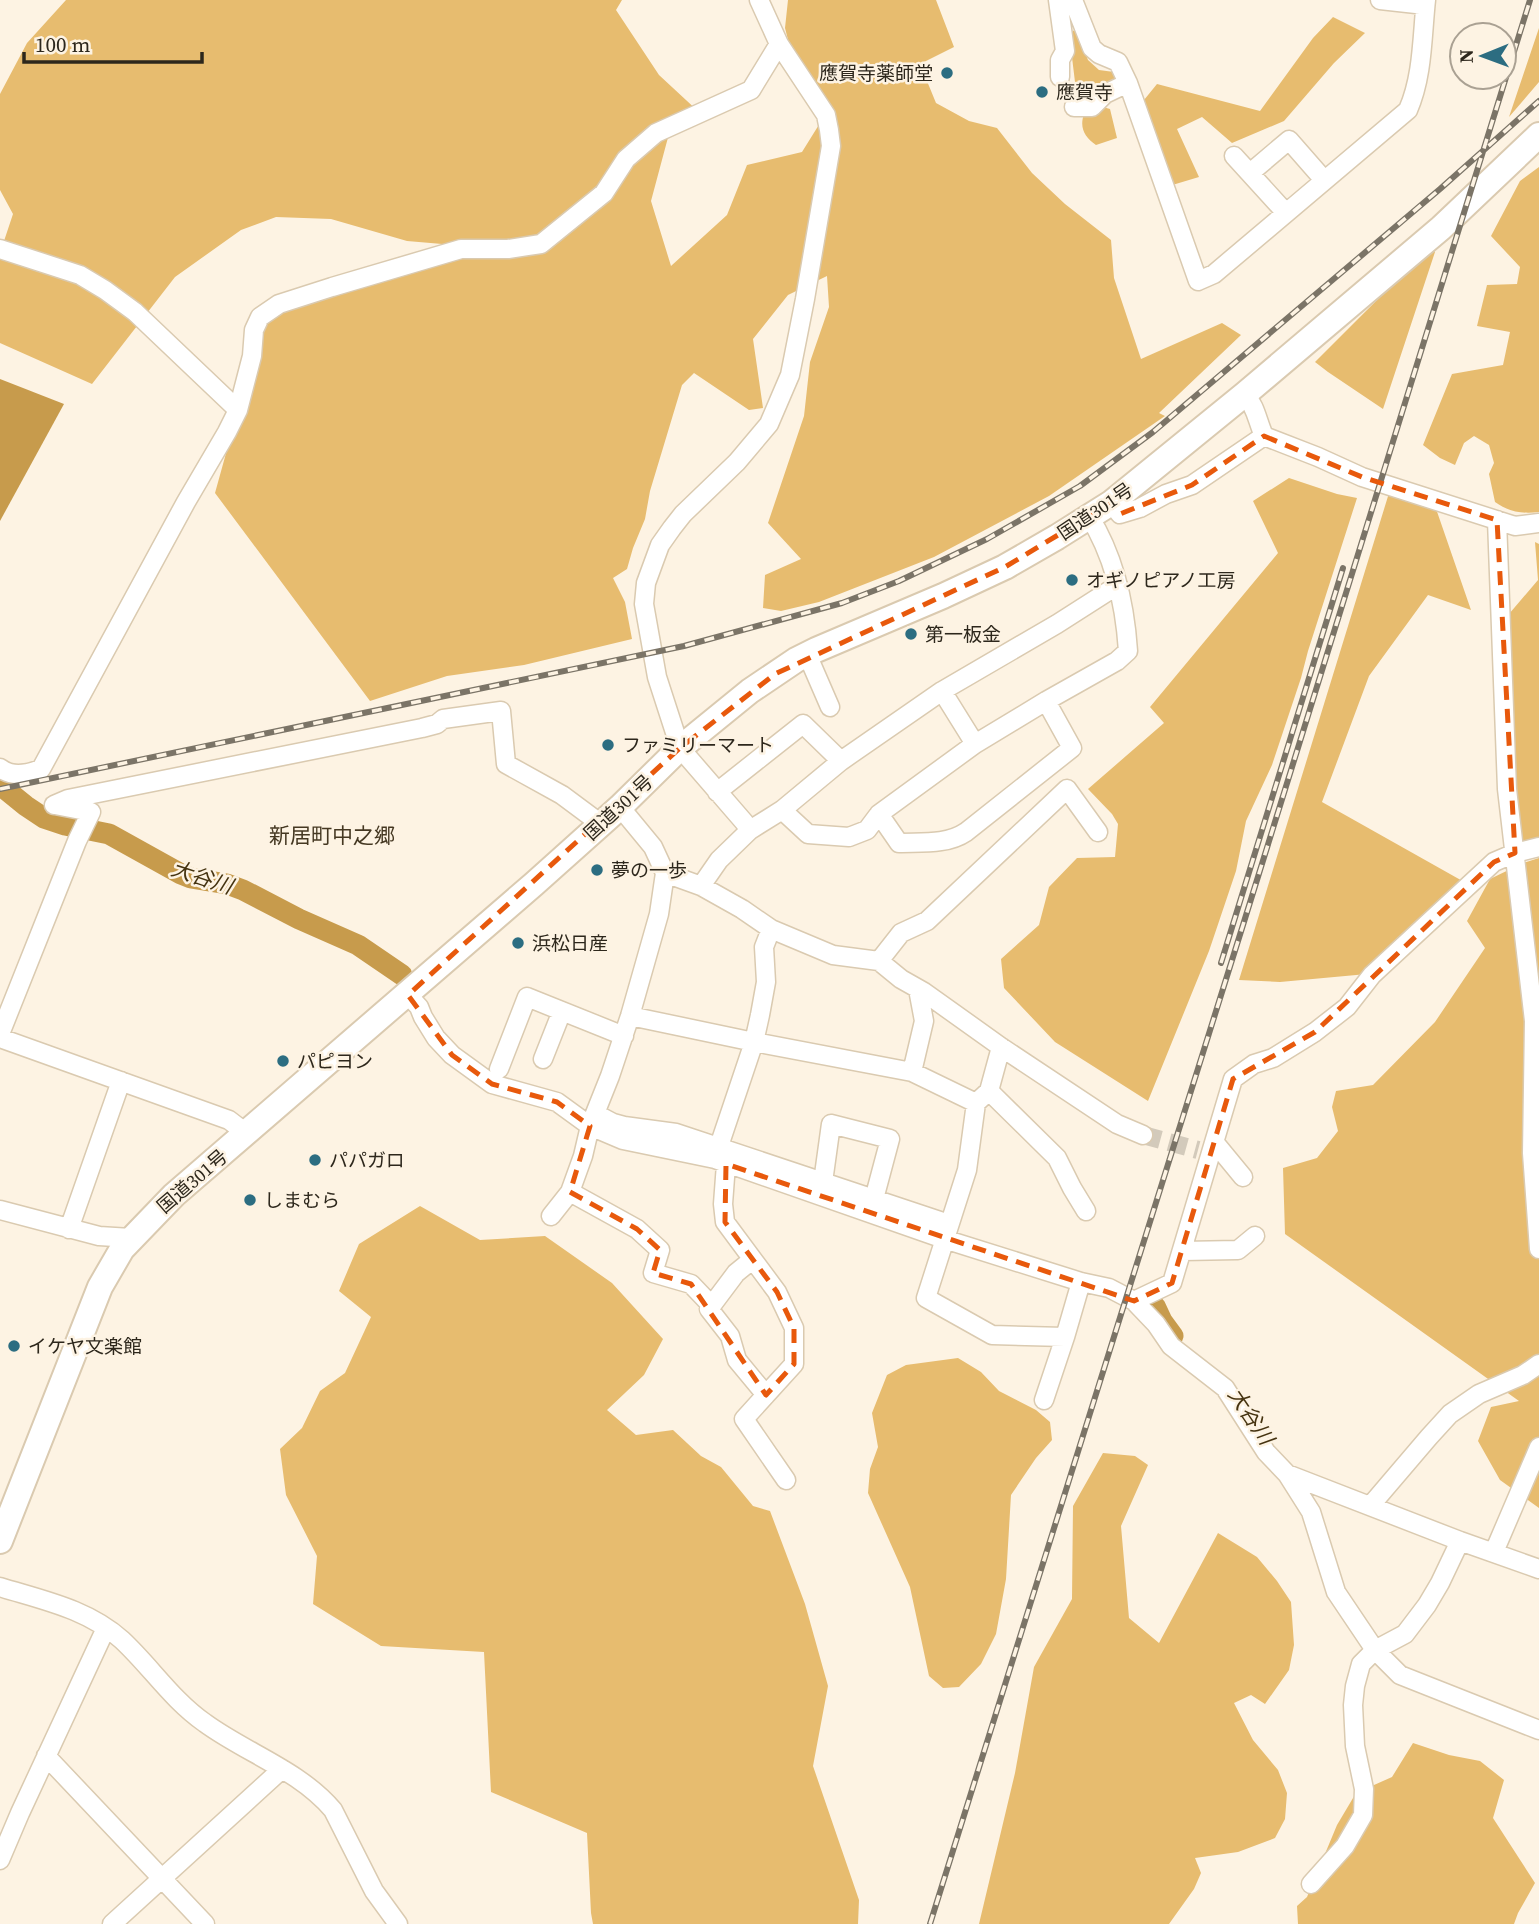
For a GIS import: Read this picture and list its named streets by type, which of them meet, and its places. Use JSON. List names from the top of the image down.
{
  "streets": {
    "highway": ["国道301号"]
  },
  "districts": ["新居町中之郷"],
  "water": ["大谷川"],
  "places": [
    "應賀寺薬師堂",
    "應賀寺",
    "オギノピアノ工房",
    "第一板金",
    "ファミリーマート",
    "夢の一歩",
    "浜松日産",
    "パピヨン",
    "パパガロ",
    "しまむら",
    "イケヤ文楽館"
  ],
  "scale_bar": "100 m",
  "north": "left"
}
